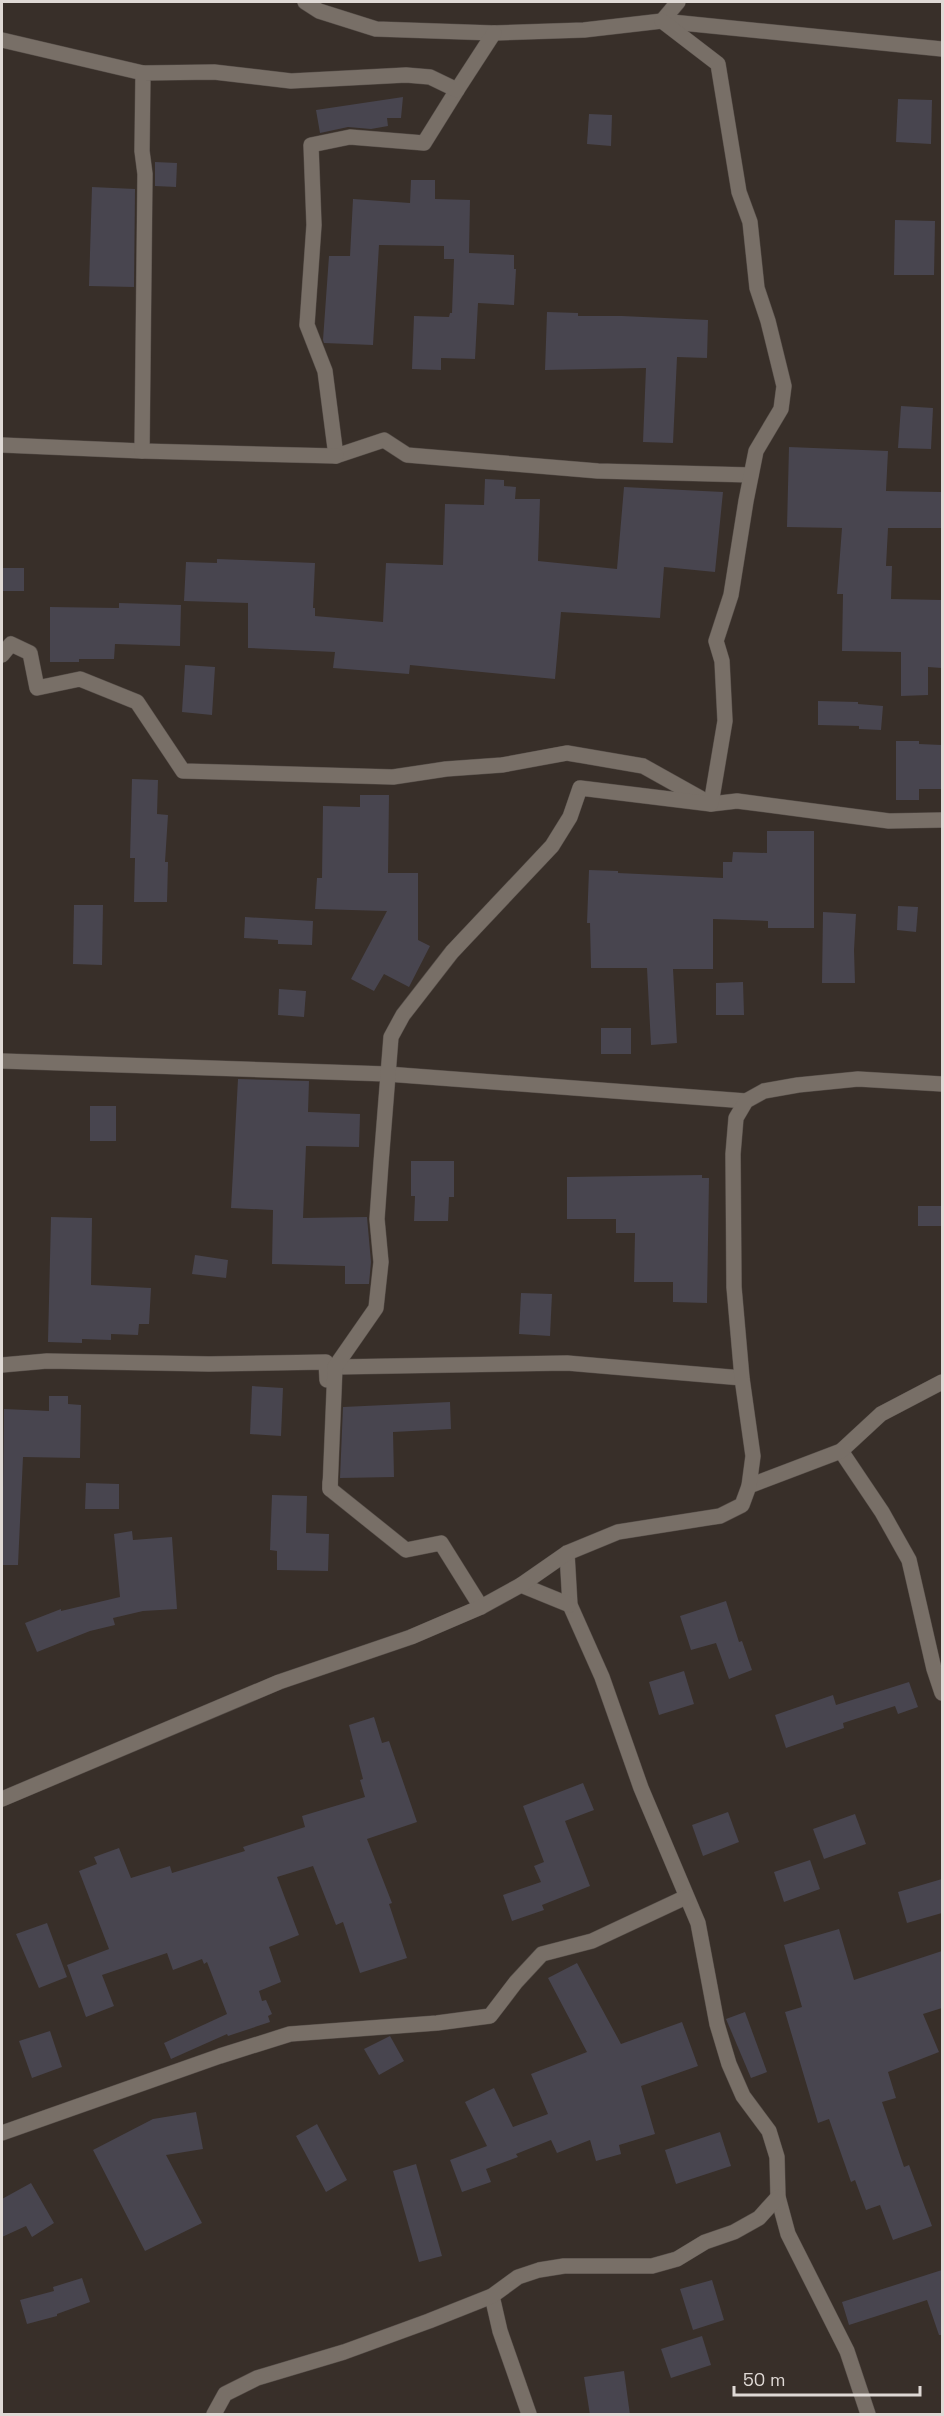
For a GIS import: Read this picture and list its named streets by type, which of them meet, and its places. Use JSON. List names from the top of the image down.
{
  "scale_bar": "50 m"
}
